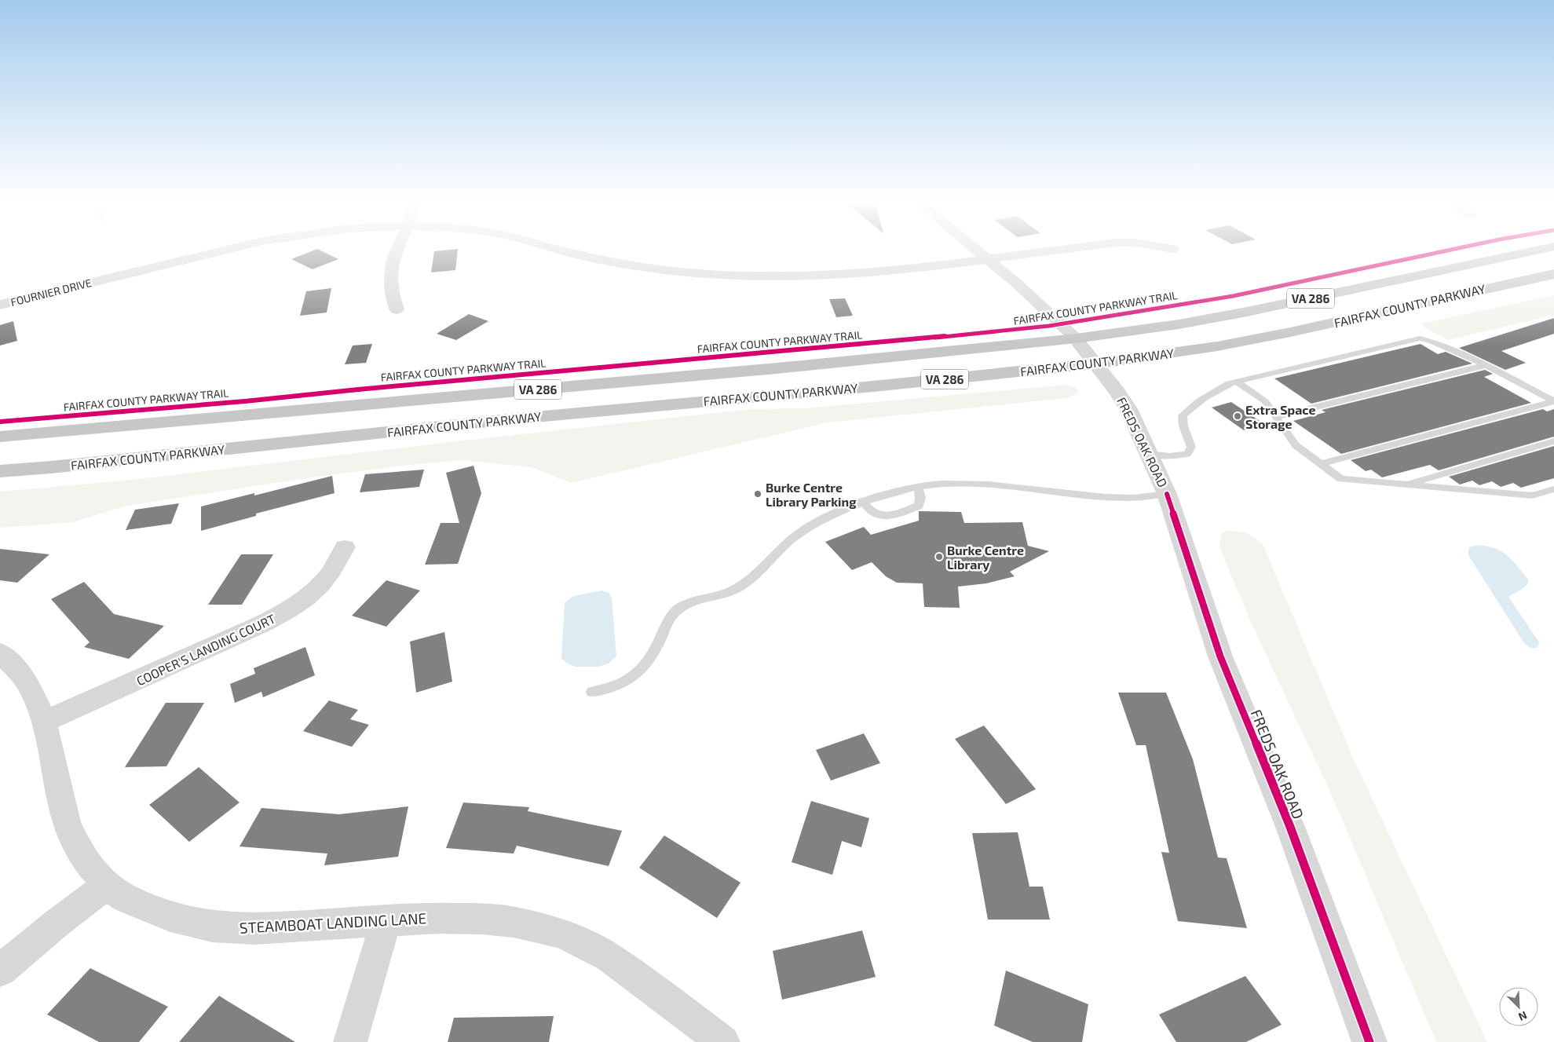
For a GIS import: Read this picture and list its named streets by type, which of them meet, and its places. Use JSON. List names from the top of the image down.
{
  "streets": {
    "highway": ["VA 286", "FAIRFAX COUNTY PARKWAY"],
    "street": [
      "FOURNIER DRIVE",
      "FREDS OAK ROAD",
      "COOPER'S LANDING COURT",
      "STEAMBOAT LANDING LANE"
    ],
    "cycle path": ["FAIRFAX COUNTY PARKWAY TRAIL"]
  },
  "crossings": [
    ["FOURNIER DRIVE", "FREDS OAK ROAD"],
    ["FAIRFAX COUNTY PARKWAY", "FREDS OAK ROAD"],
    ["COOPER'S LANDING COURT", "STEAMBOAT LANDING LANE"]
  ],
  "places": ["Extra Space Storage", "Burke Centre Library Parking", "Burke Centre Library"],
  "north": "bottom right"
}
